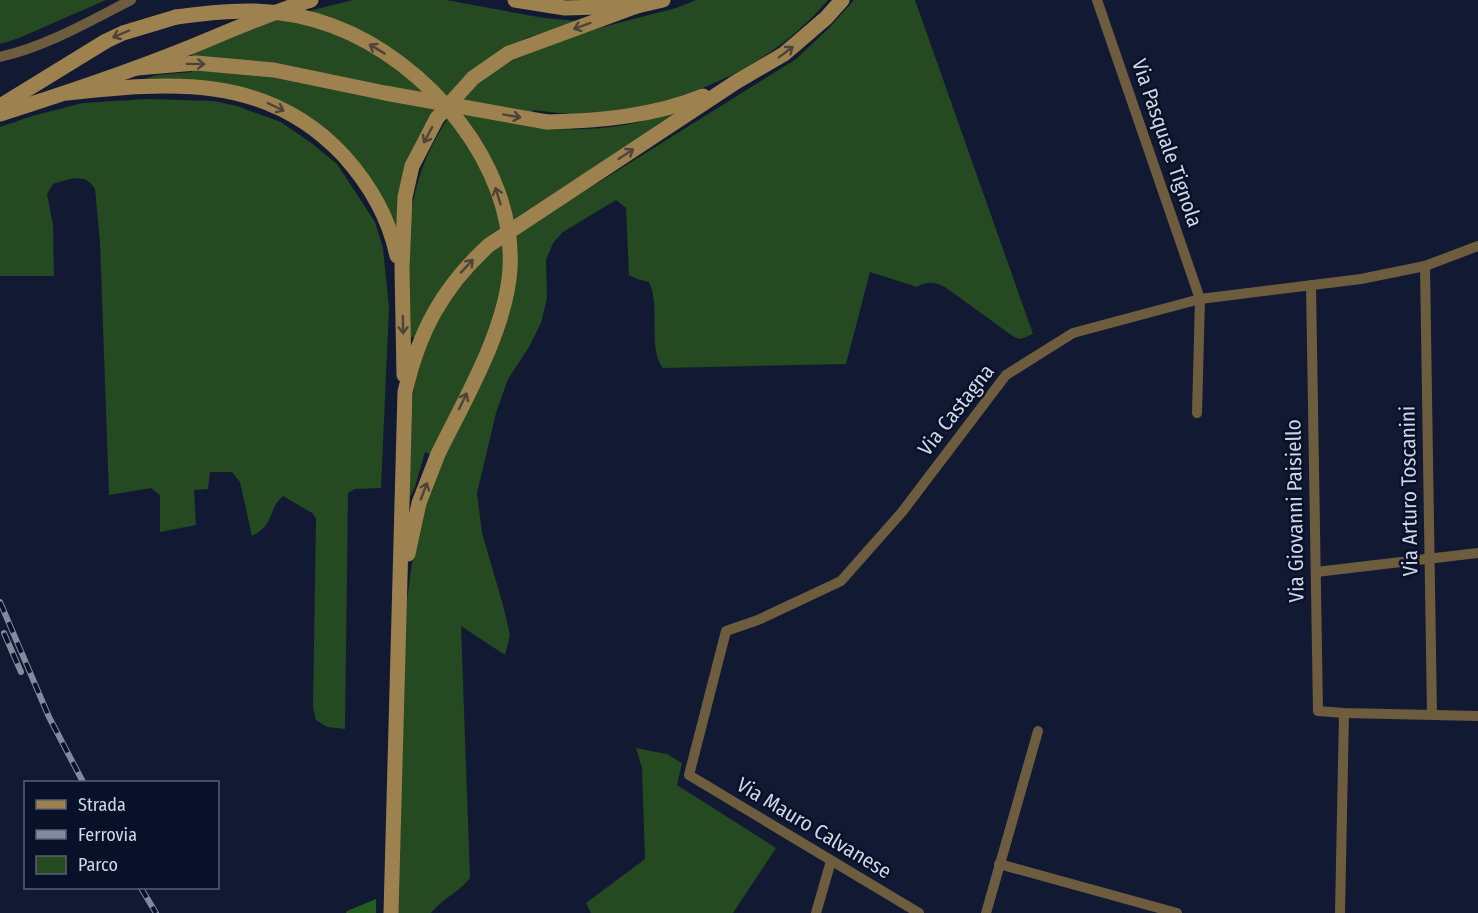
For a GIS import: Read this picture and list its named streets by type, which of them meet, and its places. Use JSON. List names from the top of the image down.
{
  "streets": {
    "street": [
      "Via Pasquale Tignola",
      "Via Castagna",
      "Via Arturo Toscanini",
      "Via Giovanni Paisiello",
      "Via Mauro Calvanese"
    ]
  },
  "crossings": [
    ["Via Pasquale Tignola", "Via Castagna"],
    ["Via Castagna", "Via Arturo Toscanini"],
    ["Via Castagna", "Via Giovanni Paisiello"],
    ["Via Castagna", "Via Mauro Calvanese"]
  ],
  "legend": ["Strada", "Ferrovia", "Parco"]
}
